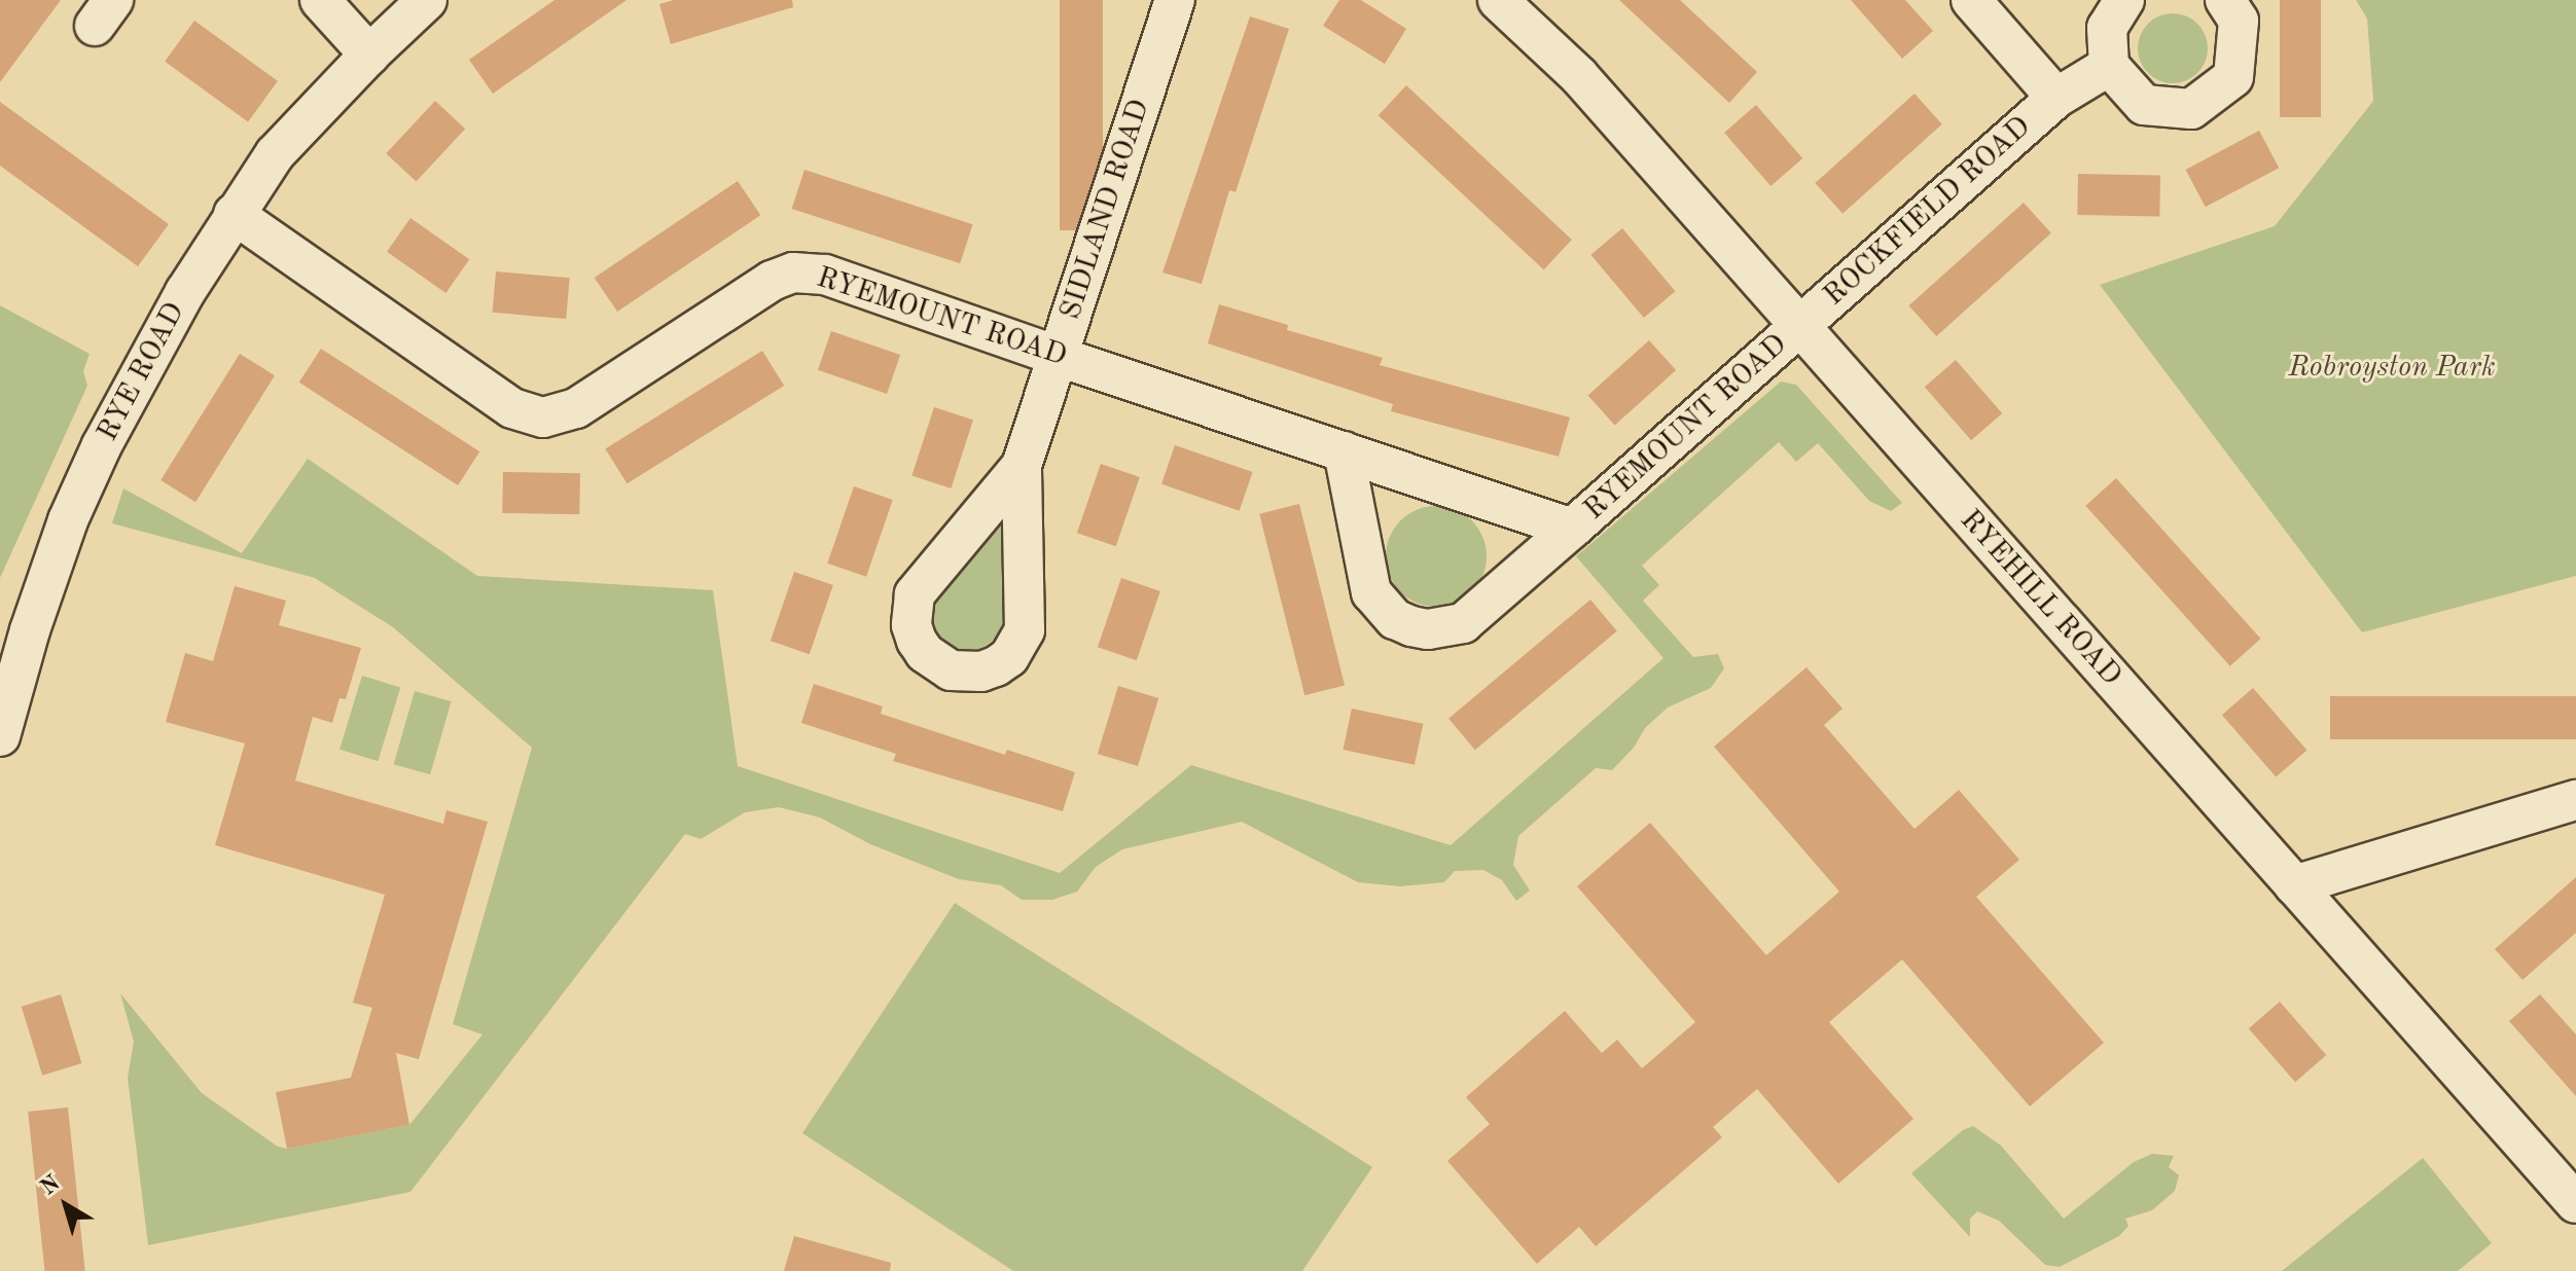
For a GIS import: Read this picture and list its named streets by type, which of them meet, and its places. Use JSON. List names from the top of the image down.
{
  "streets": {
    "street": [
      "SIDLAND ROAD",
      "ROCKFIELD ROAD",
      "RYEMOUNT ROAD",
      "RYE ROAD",
      "RYEHILL ROAD"
    ]
  },
  "crossings": [
    ["SIDLAND ROAD", "RYEMOUNT ROAD"],
    ["ROCKFIELD ROAD", "RYEMOUNT ROAD"],
    ["ROCKFIELD ROAD", "RYEHILL ROAD"],
    ["RYEMOUNT ROAD", "RYE ROAD"],
    ["RYEMOUNT ROAD", "RYEHILL ROAD"]
  ],
  "parks": ["Robroyston Park"],
  "north": "top left"
}
